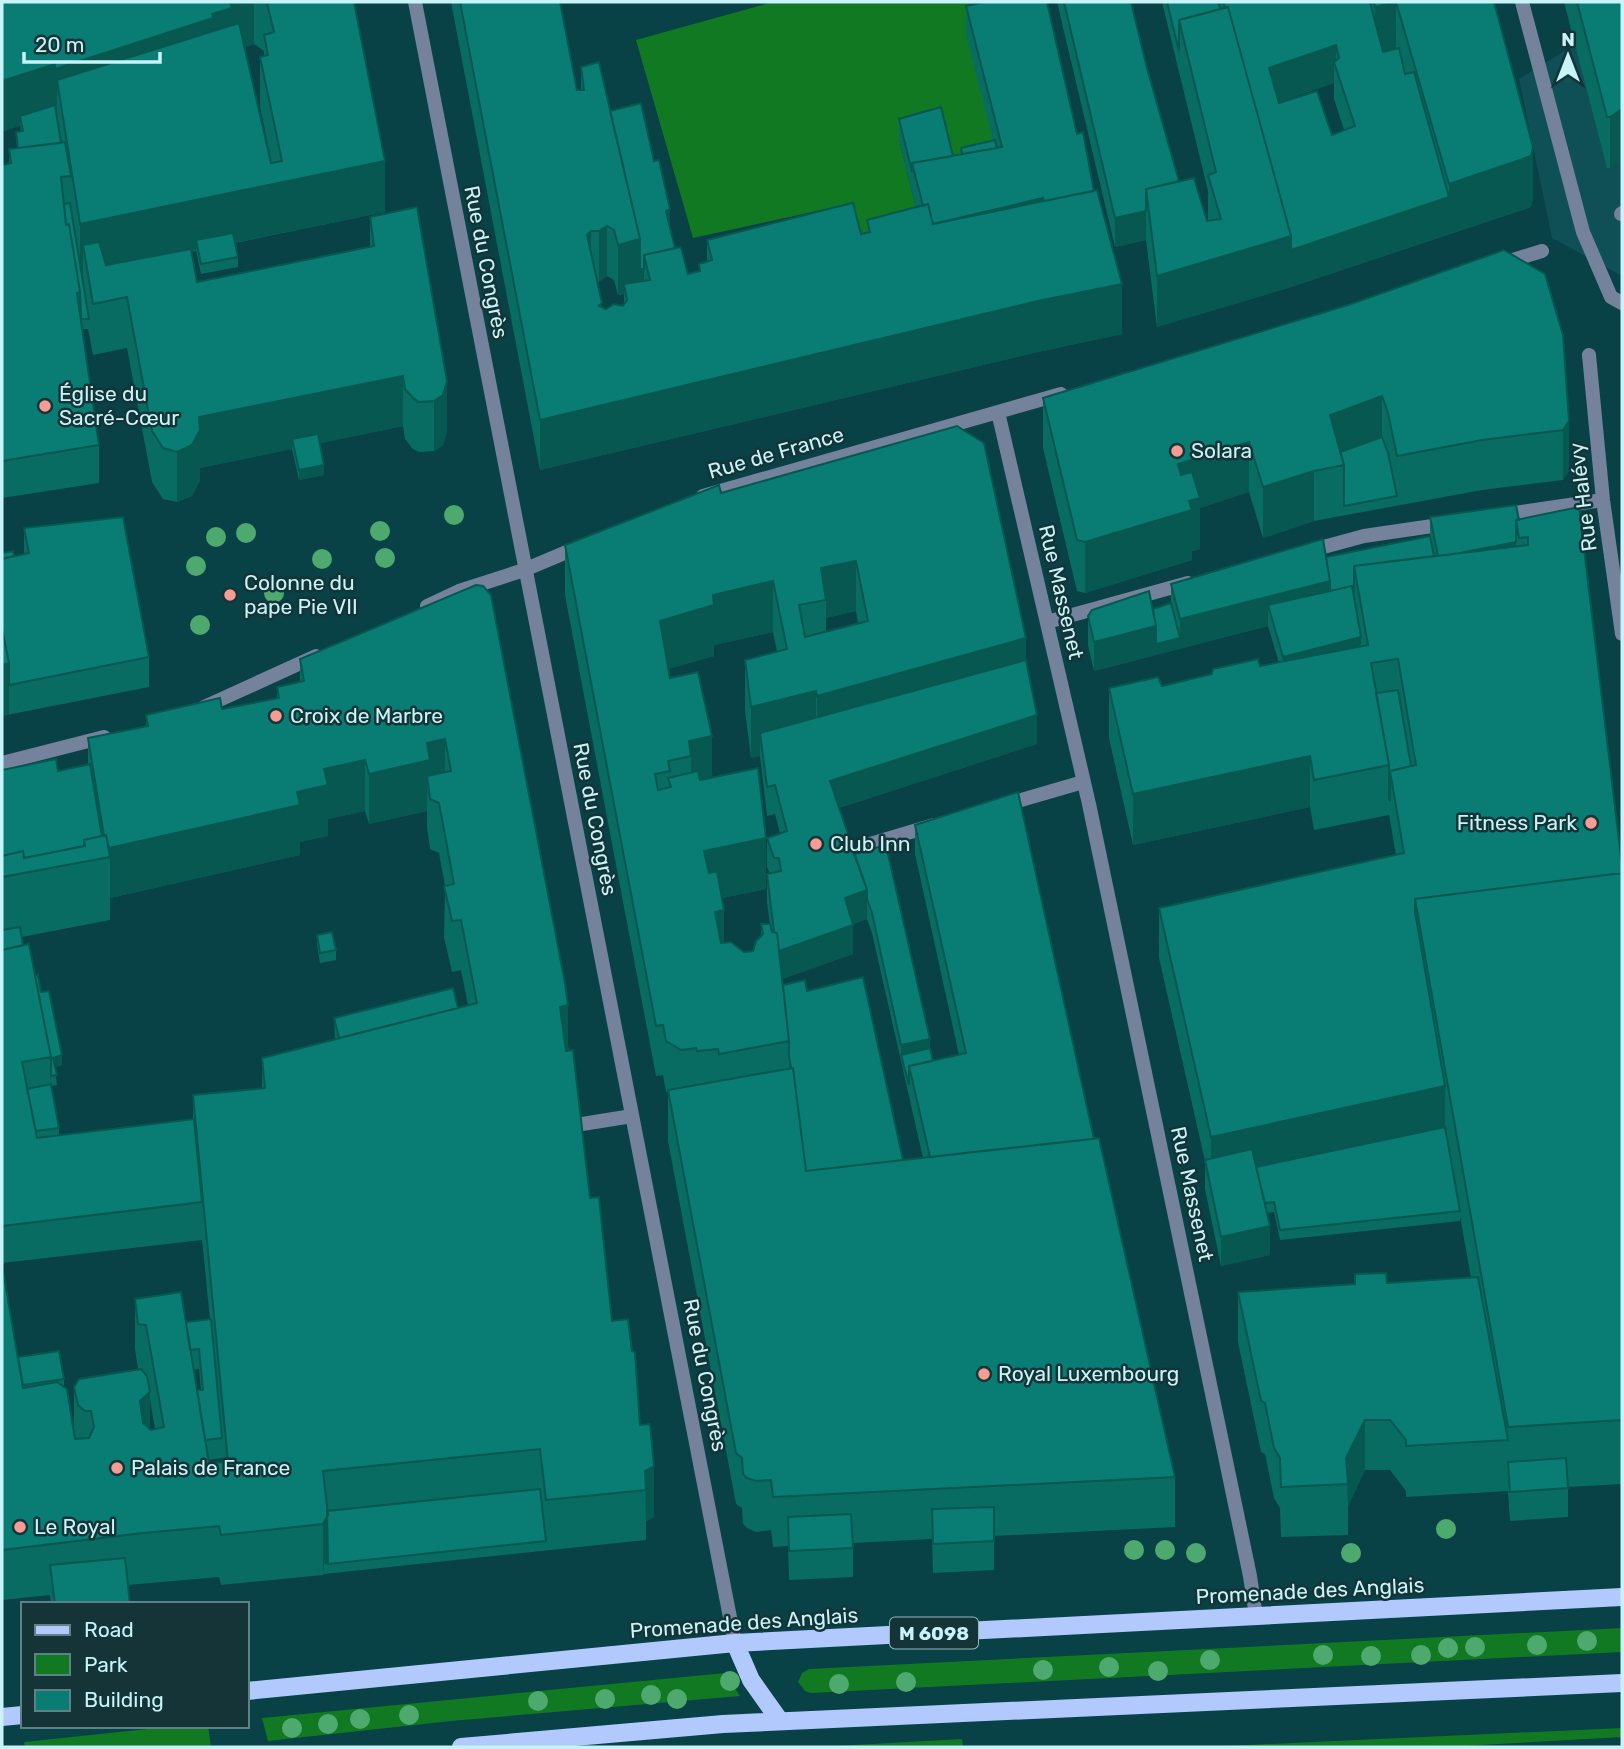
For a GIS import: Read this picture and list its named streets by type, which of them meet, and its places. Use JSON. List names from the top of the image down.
{
  "streets": {
    "main road": ["Promenade des Anglais", "M 6098"],
    "street": [
      "Rue du Congrès",
      "Rue de France",
      "Rue Halévy",
      "Rue Massenet"
    ]
  },
  "crossings": [
    ["Rue du Congrès", "Promenade des Anglais"],
    ["Rue de France", "Rue Massenet"],
    ["Rue Massenet", "Promenade des Anglais"]
  ],
  "places": [
    "Église du Sacré-Cœur",
    "Solara",
    "Colonne du pape Pie VII",
    "Croix de Marbre",
    "Fitness Park",
    "Club Inn",
    "Royal Luxembourg",
    "Palais de France",
    "Le Royal"
  ],
  "legend": ["Road", "Park", "Building"],
  "scale_bar": "20 m",
  "north": "top"
}
